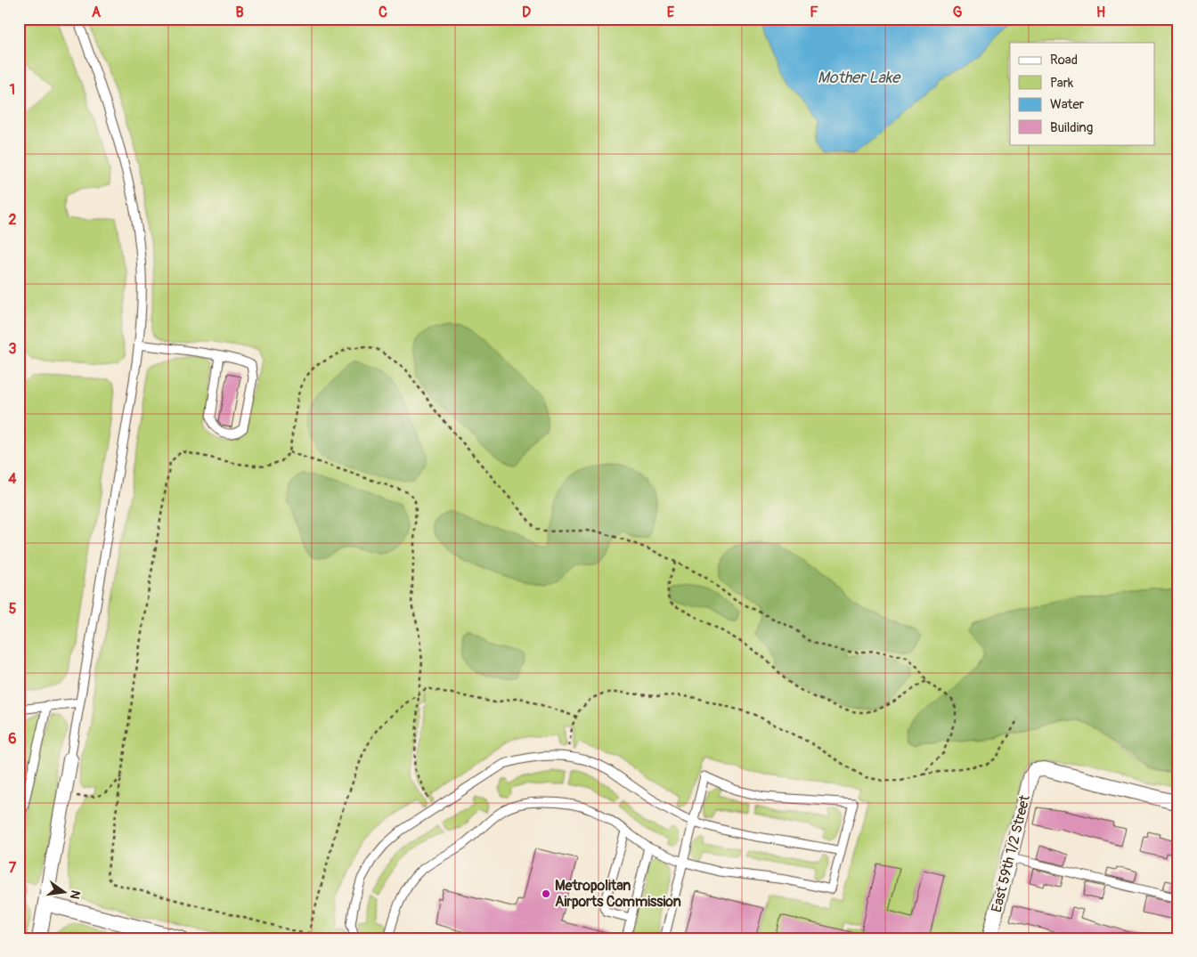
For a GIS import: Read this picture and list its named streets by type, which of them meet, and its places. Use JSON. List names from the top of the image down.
{
  "streets": {
    "street": ["East 59th 1/2 Street"]
  },
  "water": ["Mother Lake"],
  "places": ["Metropolitan Airports Commission"],
  "legend": [
    "Road",
    "Park",
    "Water",
    "Building"
  ],
  "north": "right",
  "grid": {
    "columns": [
      "A",
      "B",
      "C",
      "D",
      "E",
      "F",
      "G",
      "H"
    ],
    "rows": [
      "1",
      "2",
      "3",
      "4",
      "5",
      "6",
      "7"
    ]
  }
}
